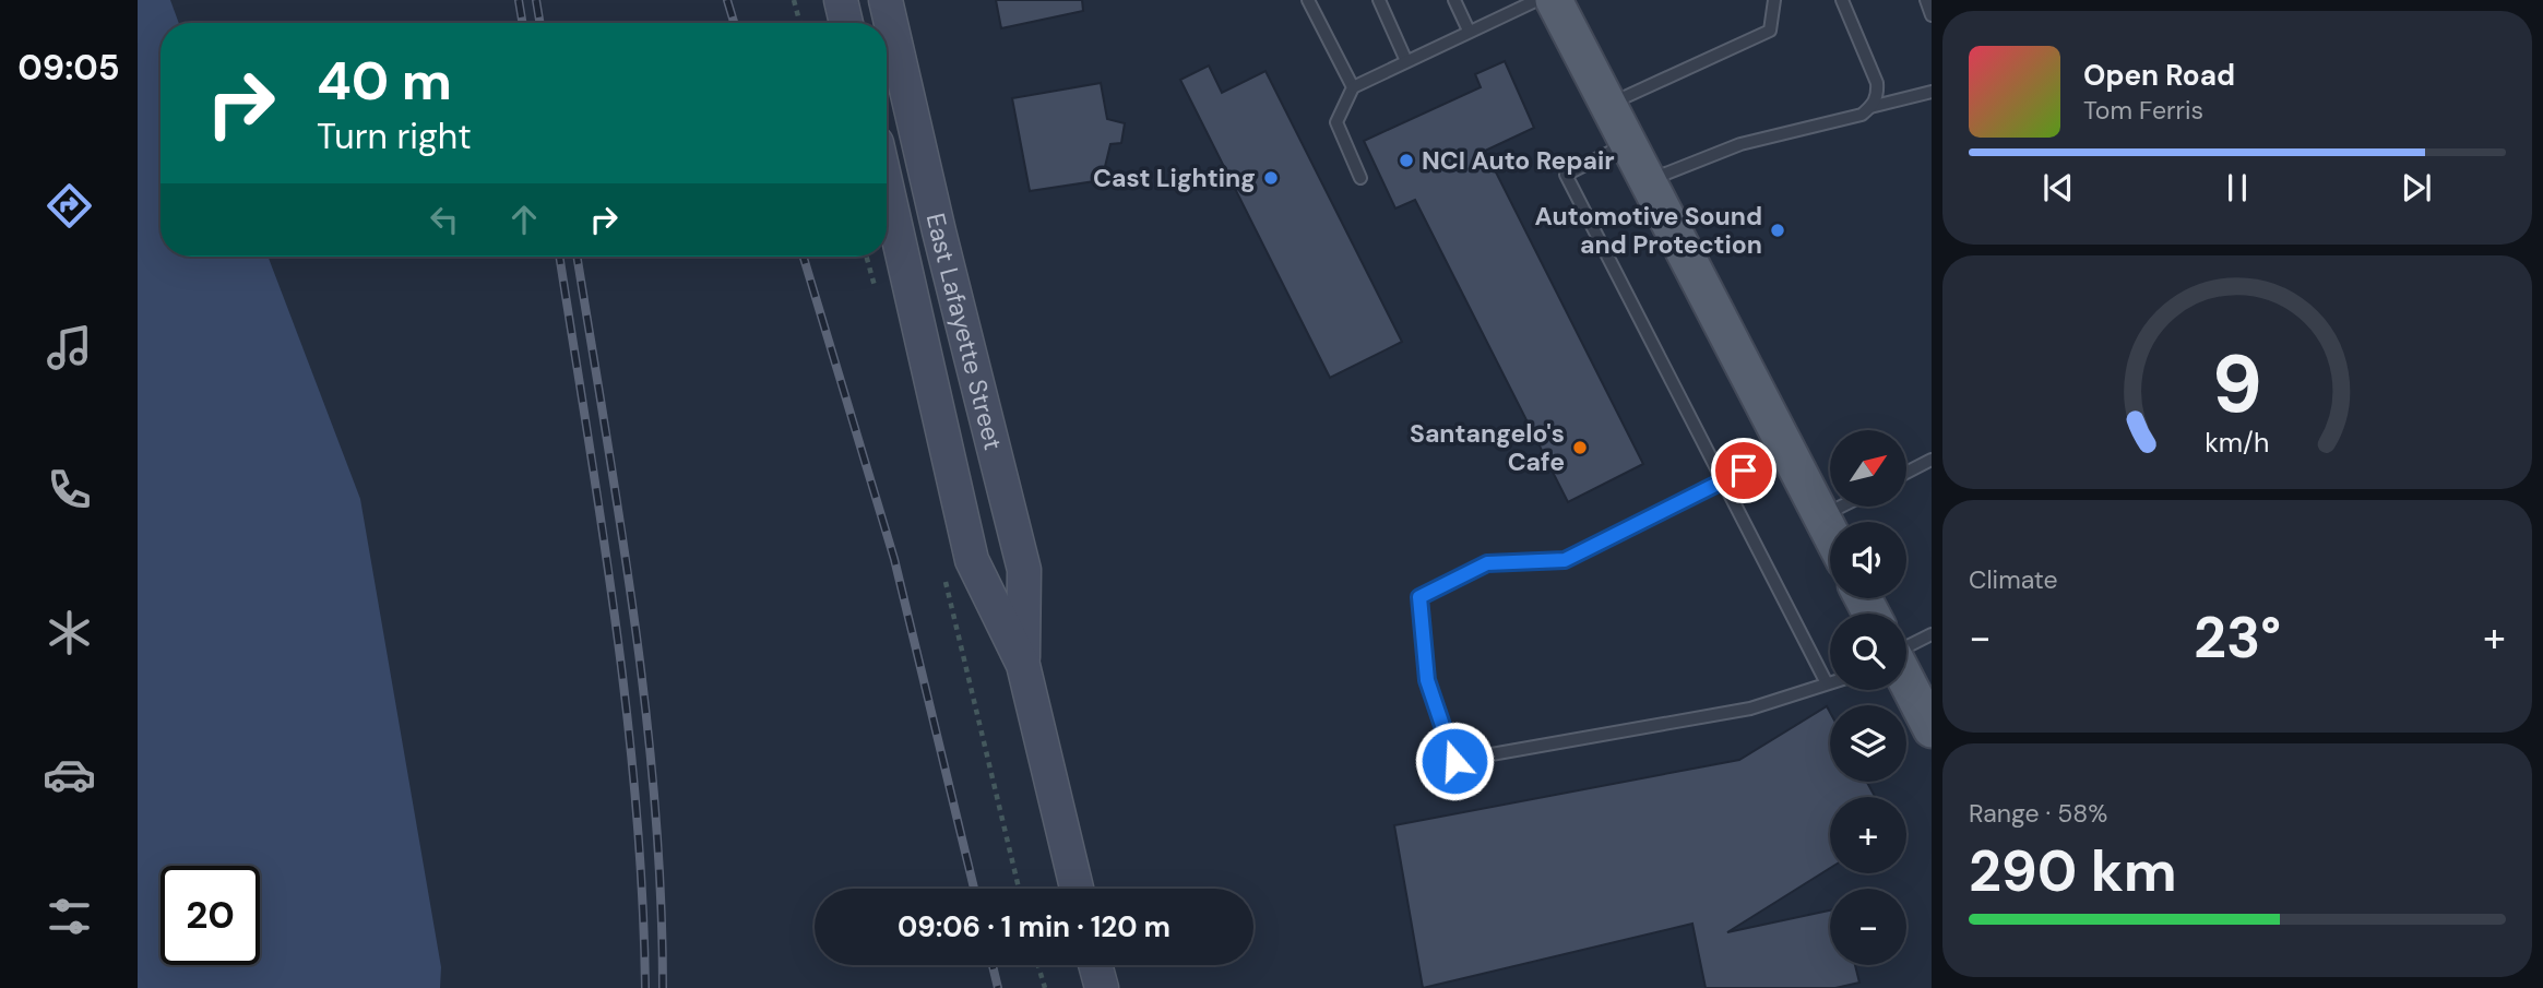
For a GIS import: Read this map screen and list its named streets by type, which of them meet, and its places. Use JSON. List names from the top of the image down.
{
  "streets": {
    "street": ["East Lafayette Street"]
  },
  "places": [
    "NCI Auto Repair",
    "Cast Lighting",
    "Automotive Sound and Protection",
    "Santangelo's Cafe"
  ],
  "north": "top right",
  "page": {
    "tabs": "09:05",
    "turn": ["40 m", "Turn right"],
    "song": ["Open Road", "Tom Ferris"],
    "map_buttons": ["+", "−"],
    "tile": [
      "Climate",
      ["Range · 58%", "290 km"]
    ],
    "heat": ["−", "23°", "+"],
    "limit": "20",
    "trip": "09:06 · 1 min · 120 m",
    "gauge": ["9", "km/h"]
  }
}
